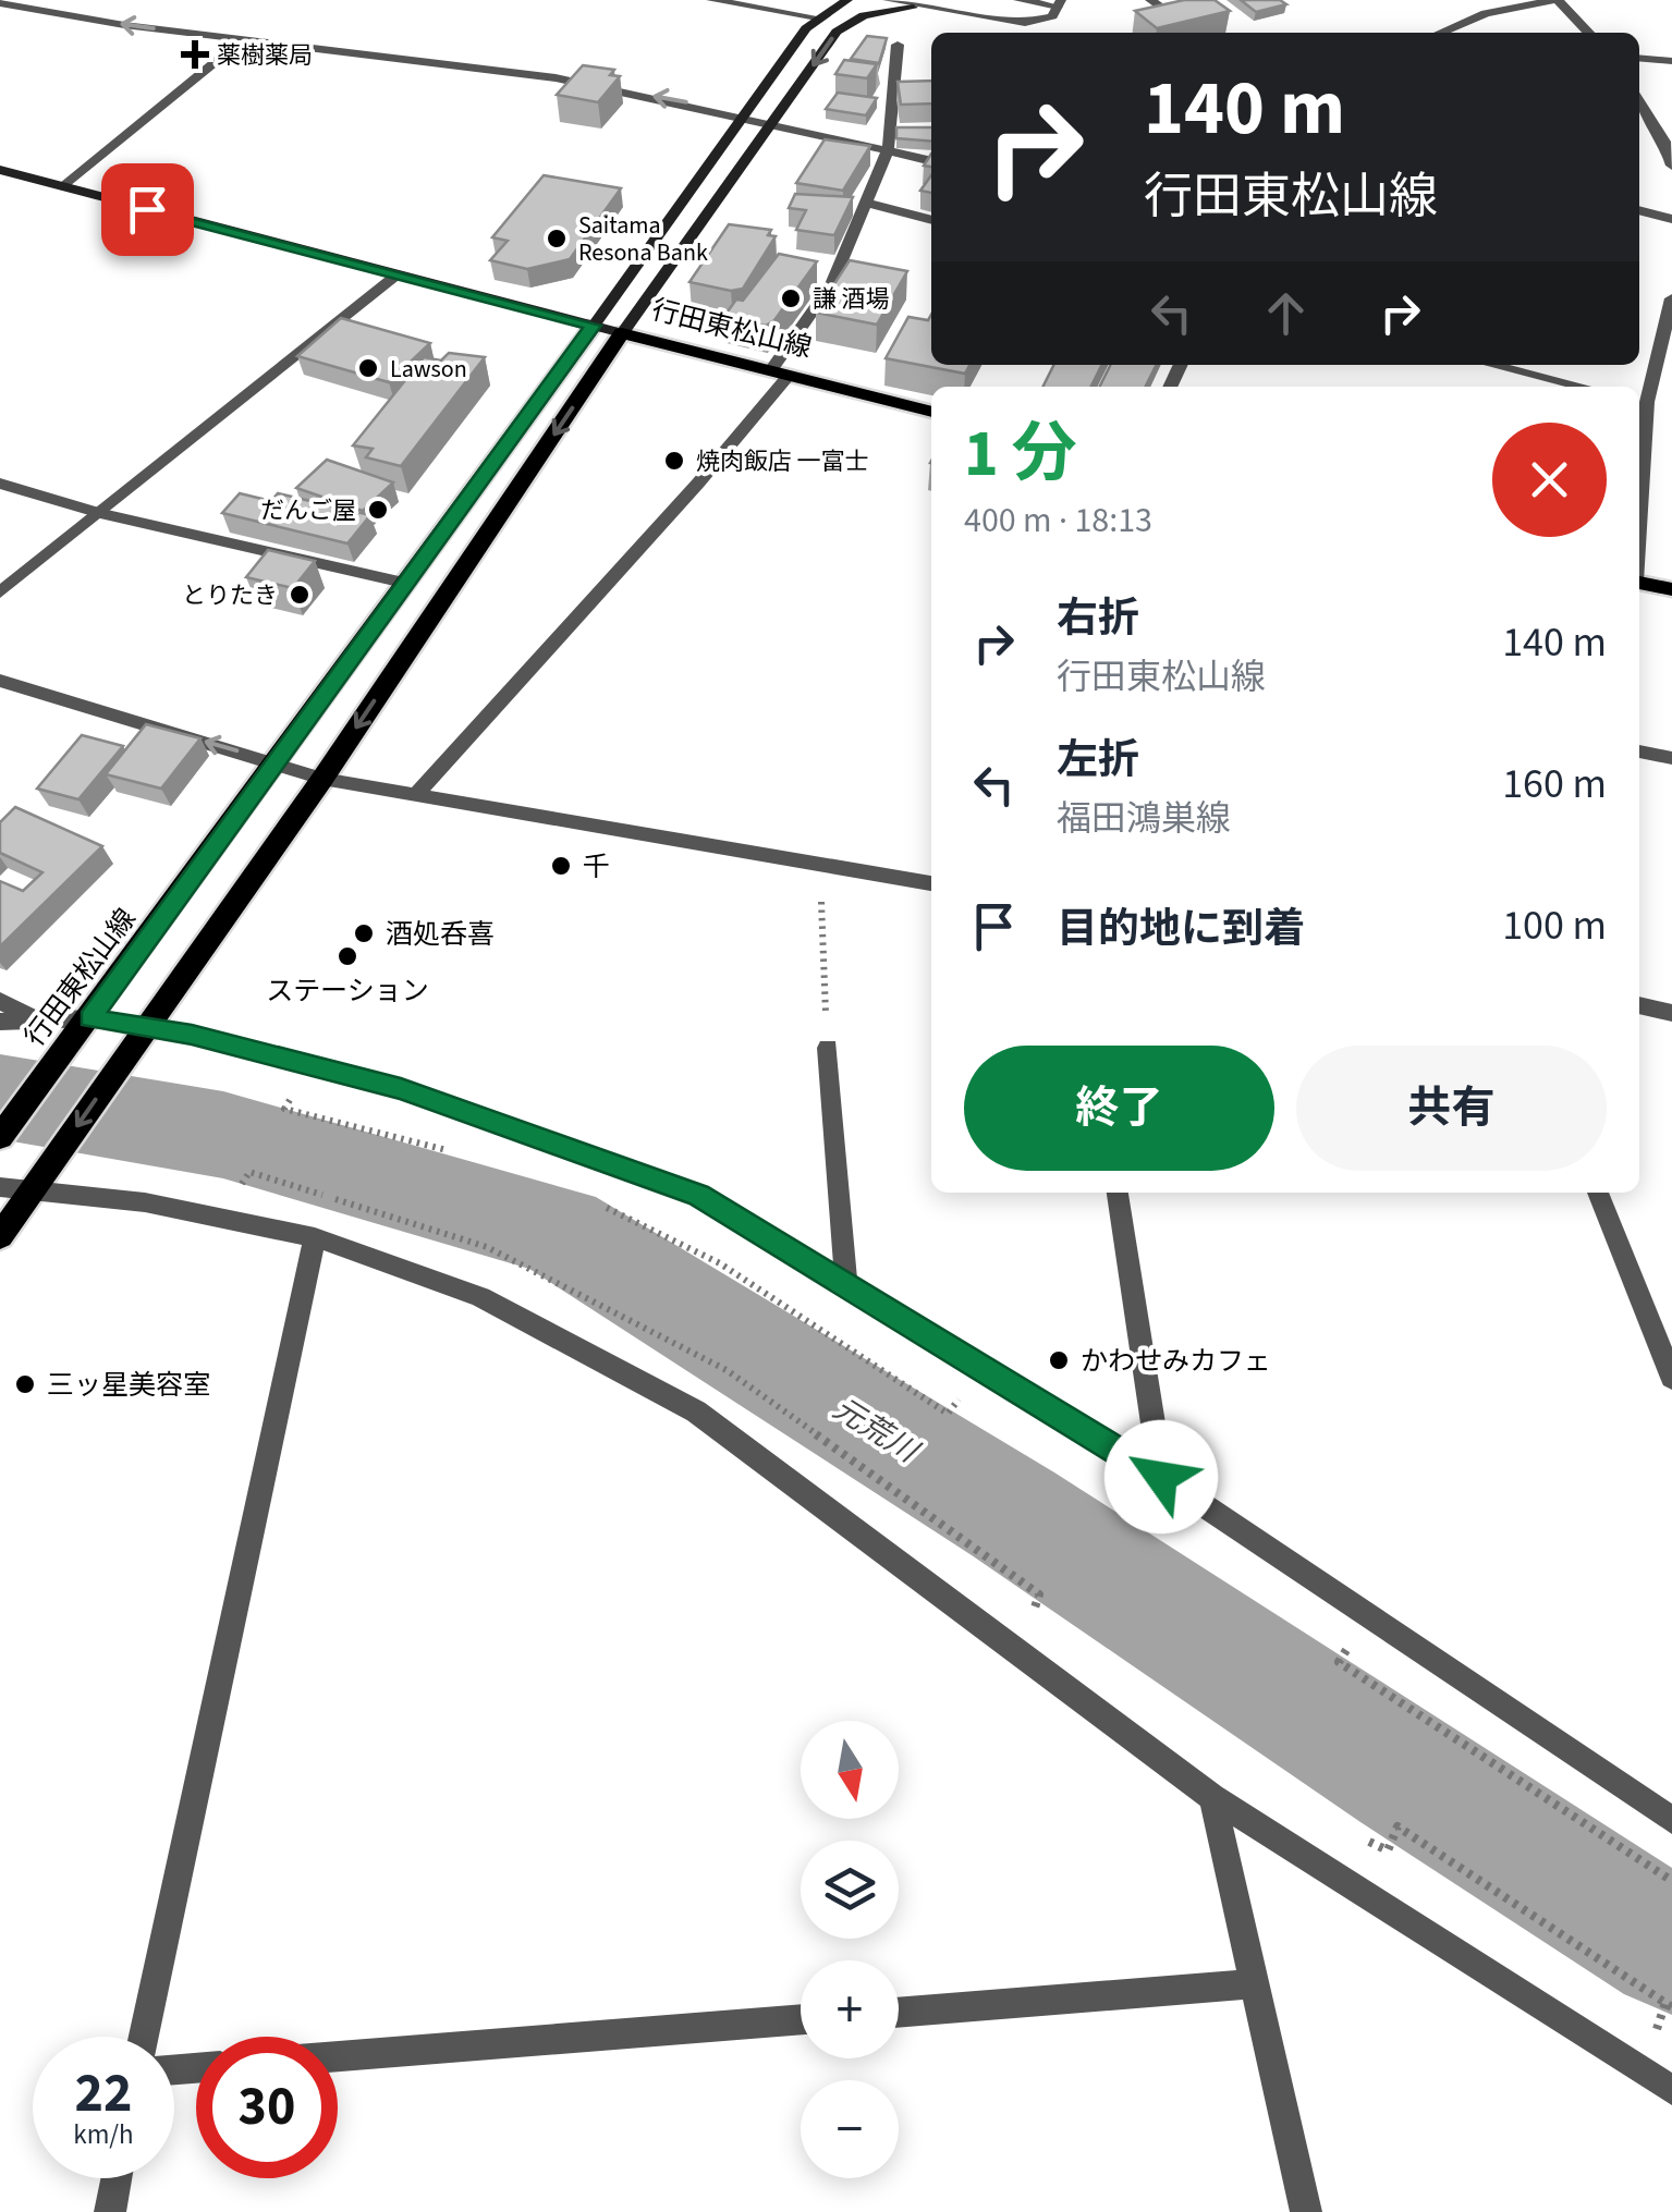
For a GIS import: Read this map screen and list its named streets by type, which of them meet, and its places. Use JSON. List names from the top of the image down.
{
  "streets": {
    "main road": ["行田東松山線"]
  },
  "water": ["元荒川"],
  "places": {
    "health": ["薬樹薬局"],
    "other": [
      "Saitama Resona Bank",
      "謙 酒場",
      "Lawson",
      "焼肉飯店 一富士",
      "だんご屋",
      "とりたき",
      "千",
      "酒処呑喜",
      "ステーション",
      "かわせみカフェ",
      "三ッ星美容室"
    ]
  },
  "north": "bottom",
  "page": {
    "turn": ["140 m", "行田東松山線"],
    "heading": ["1 分", "400 m · 18:13"],
    "list": [
      {
        "name": "右折",
        "note": "行田東松山線",
        "value": "140 m"
      },
      {
        "name": "左折",
        "note": "福田鴻巣線",
        "value": "160 m"
      },
      {
        "name": "目的地に到着",
        "value": "100 m"
      }
    ],
    "buttons": ["終了", "共有"],
    "map_buttons": ["+", "−"],
    "speed": "22 km/h",
    "limit": "30"
  }
}
